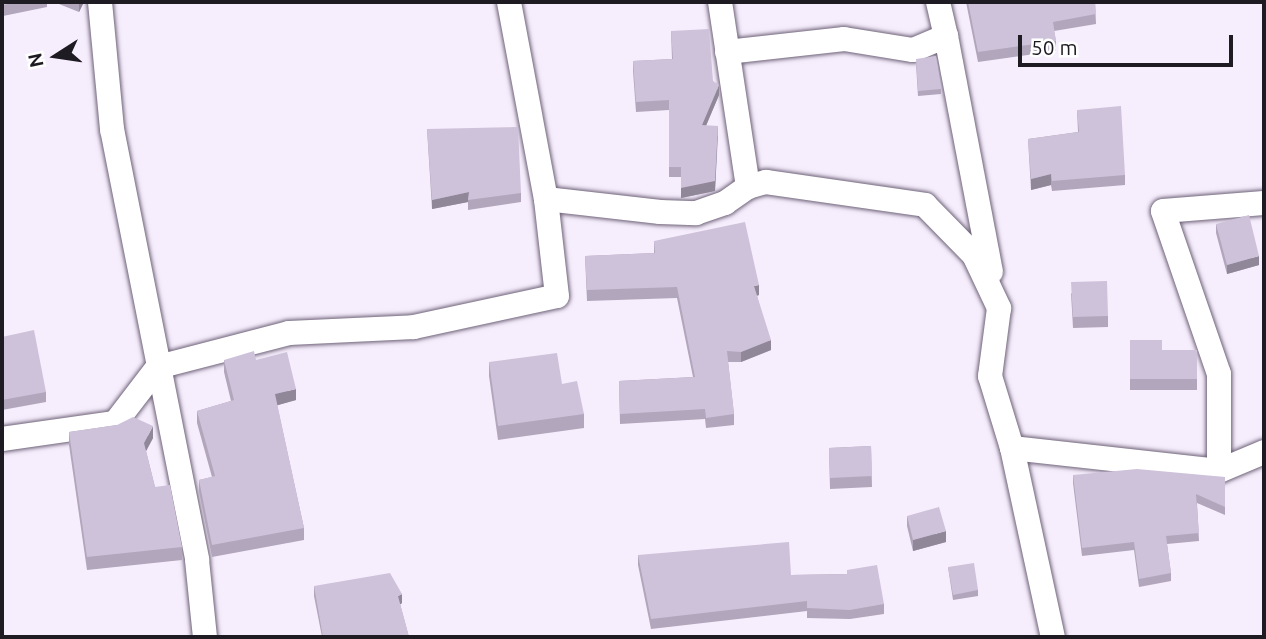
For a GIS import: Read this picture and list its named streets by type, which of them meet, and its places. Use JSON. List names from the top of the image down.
{
  "scale_bar": "50 m",
  "north": "left"
}
